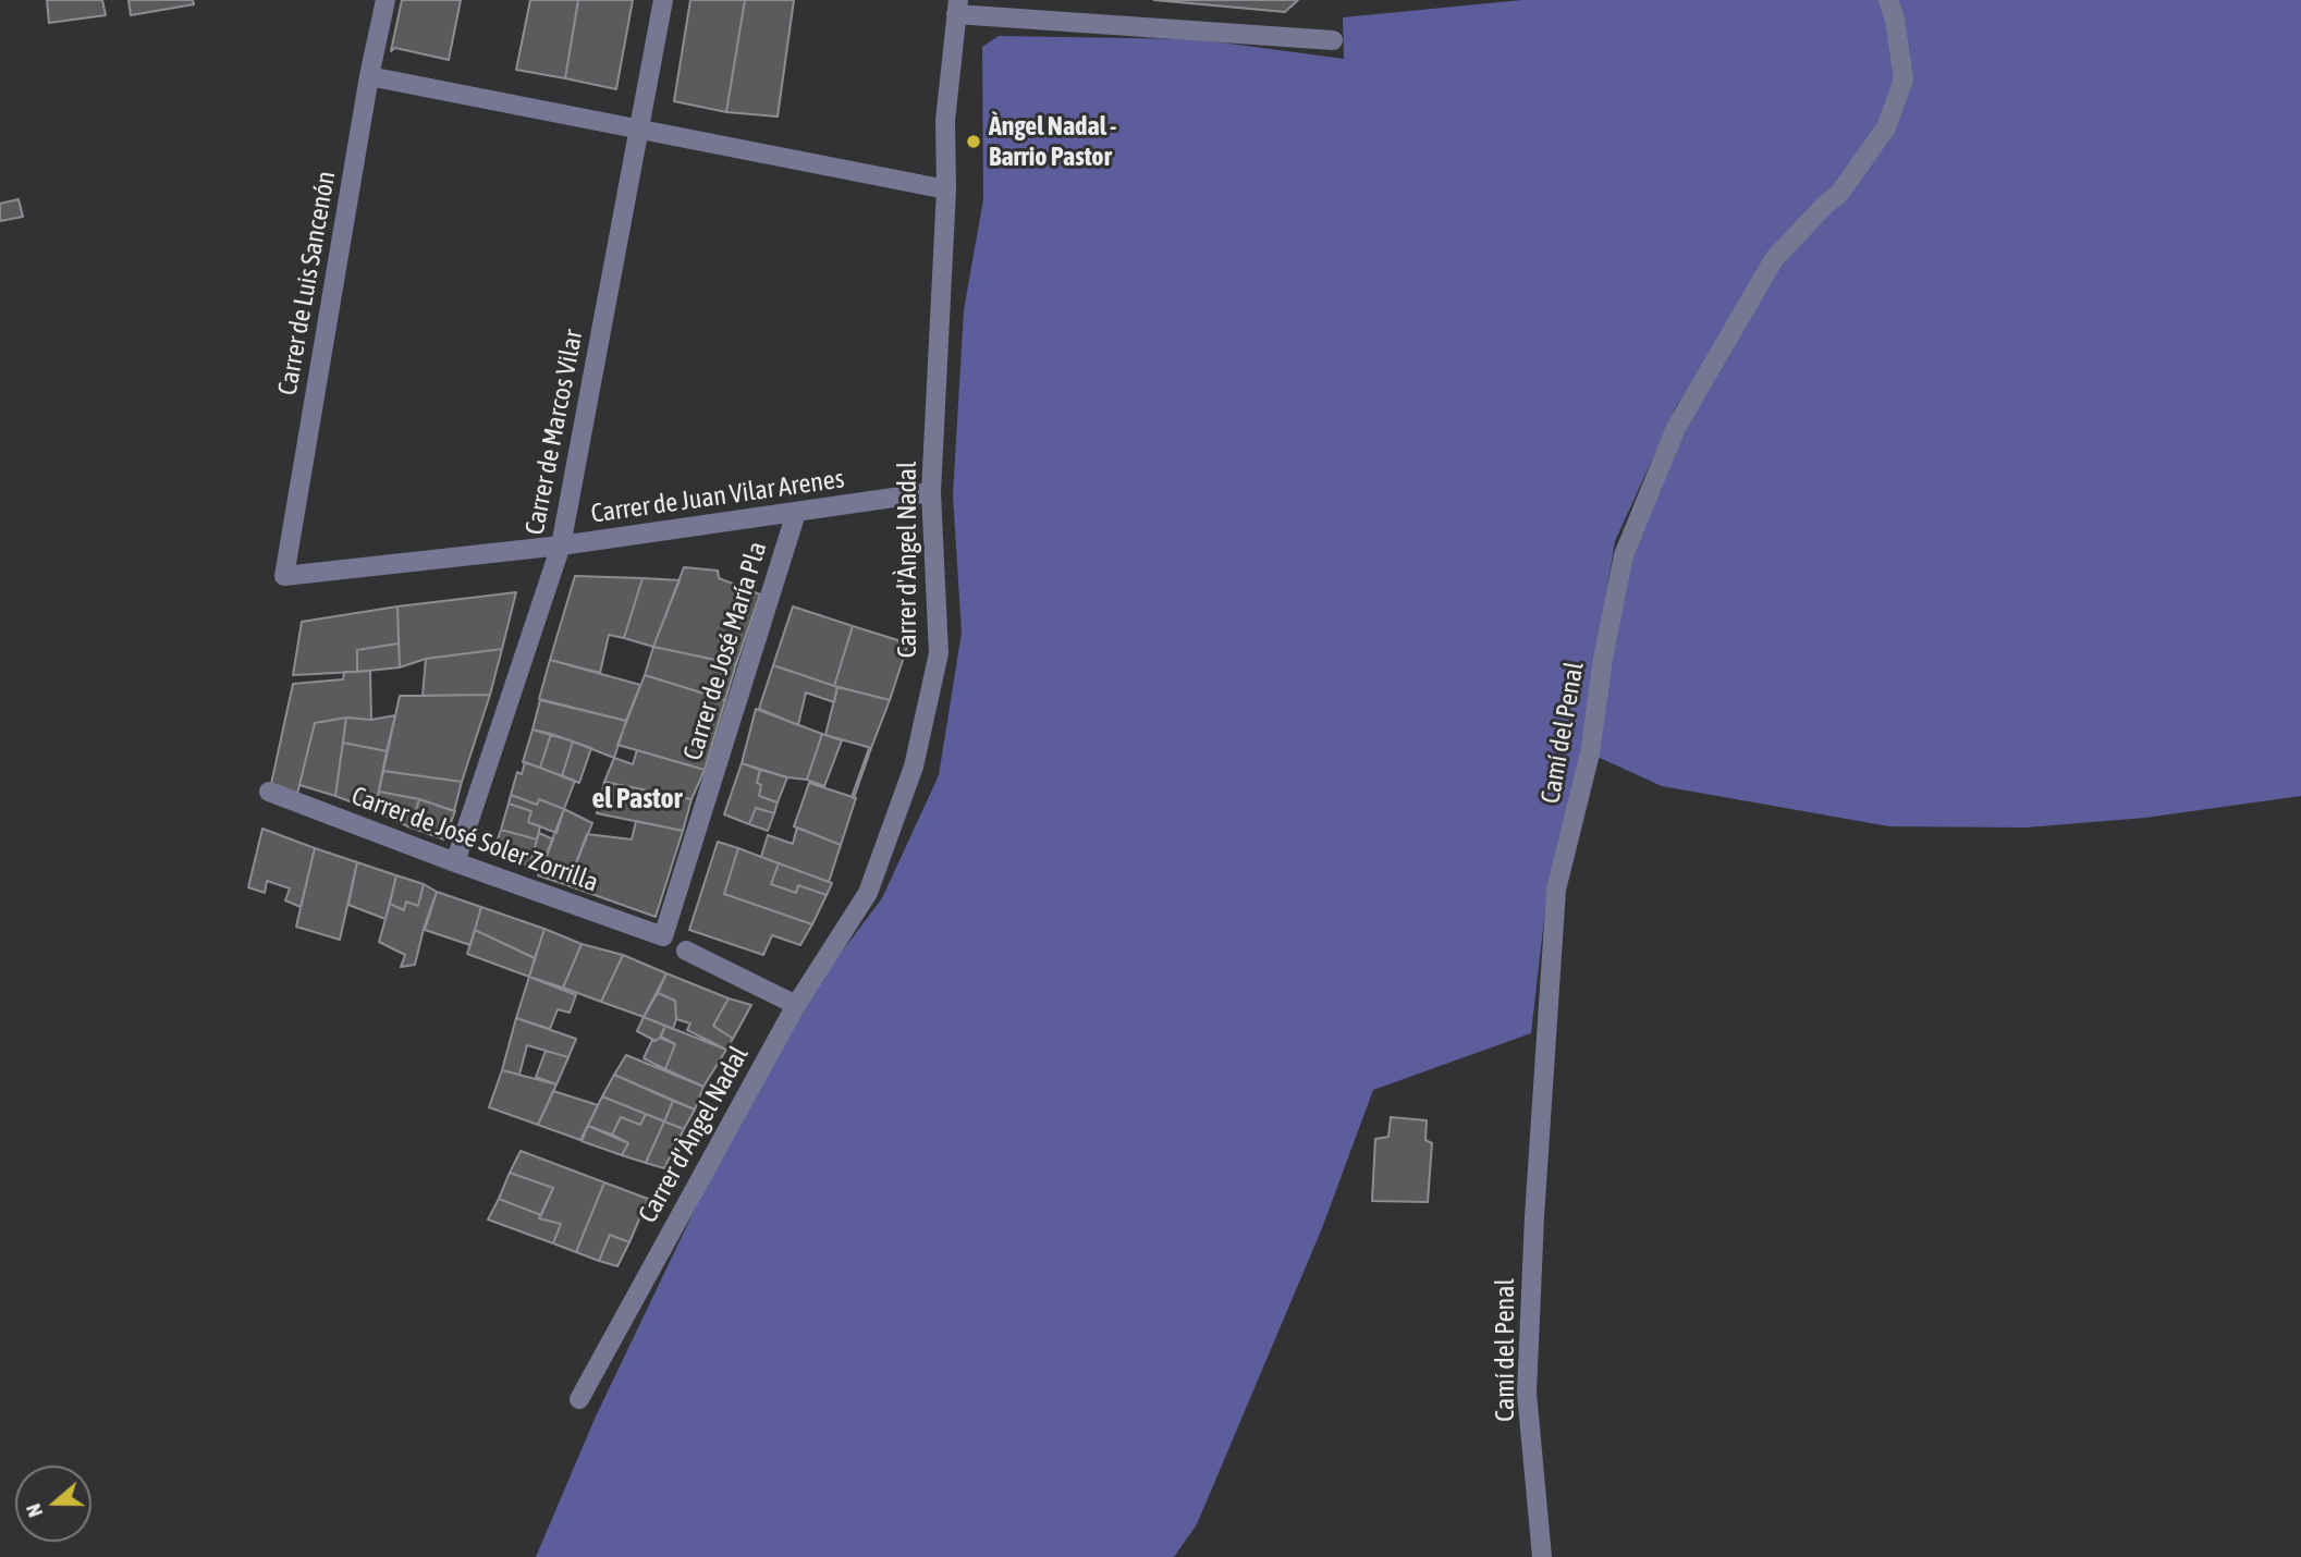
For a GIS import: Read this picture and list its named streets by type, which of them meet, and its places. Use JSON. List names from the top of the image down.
{
  "streets": {
    "street": [
      "Carrer de Luis Sancenón",
      "Carrer de Marcos Vilar",
      "Carrer de Juan Vilar Arenes",
      "Carrer d'Àngel Nadal",
      "Carrer de José María Pla",
      "Camí del Penal",
      "Carrer de José Soler Zorrilla"
    ]
  },
  "crossings": [
    ["Carrer de Luis Sancenón", "Carrer de Juan Vilar Arenes"],
    ["Carrer de Marcos Vilar", "Carrer de Juan Vilar Arenes"],
    ["Carrer de Marcos Vilar", "Carrer de José Soler Zorrilla"],
    ["Carrer de Juan Vilar Arenes", "Carrer d'Àngel Nadal"],
    ["Carrer de Juan Vilar Arenes", "Carrer de José María Pla"],
    ["Carrer de José María Pla", "Carrer de José Soler Zorrilla"]
  ],
  "districts": ["el Pastor"],
  "places": ["Àngel Nadal - Barrio Pastor"],
  "north": "left"
}
